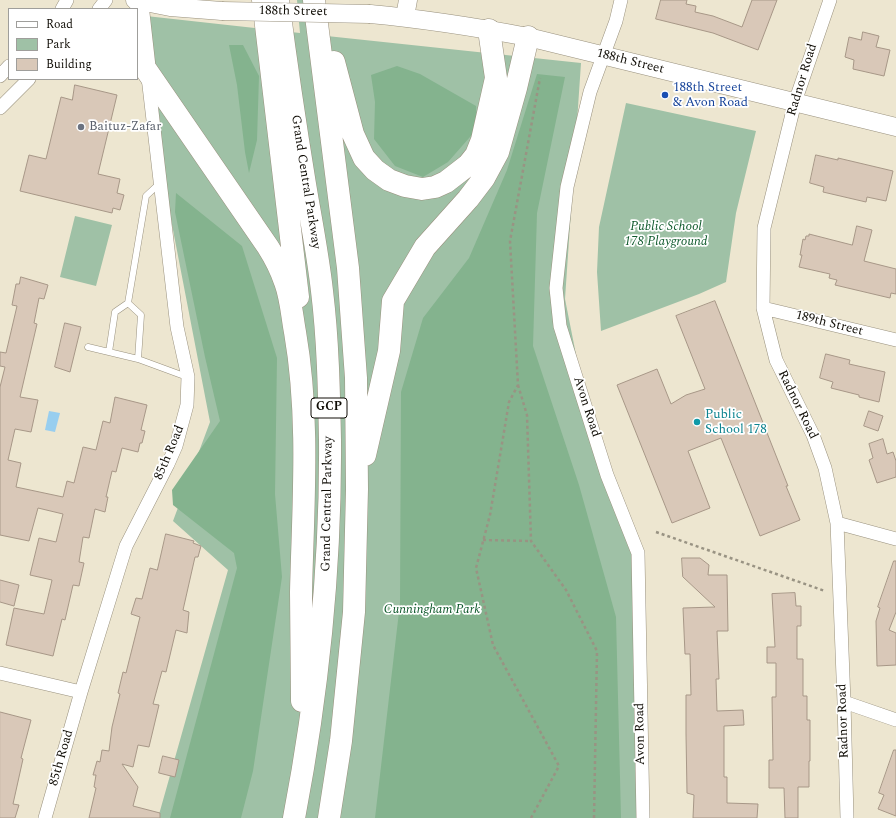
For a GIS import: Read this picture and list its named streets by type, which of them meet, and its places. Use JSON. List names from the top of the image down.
{
  "streets": {
    "highway": ["Grand Central Parkway", "GCP"],
    "street": [
      "188th Street",
      "Radnor Road",
      "189th Street",
      "Avon Road",
      "85th Road"
    ]
  },
  "crossings": [
    ["188th Street", "Radnor Road"],
    ["188th Street", "Avon Road"],
    ["188th Street", "85th Road"],
    ["Radnor Road", "189th Street"]
  ],
  "parks": ["Public School 178 Playground", "Cunningham Park"],
  "places": ["188th Street & Avon Road", "Baituz-Zafar", "Public School 178"],
  "legend": ["Road", "Park", "Building"]
}
